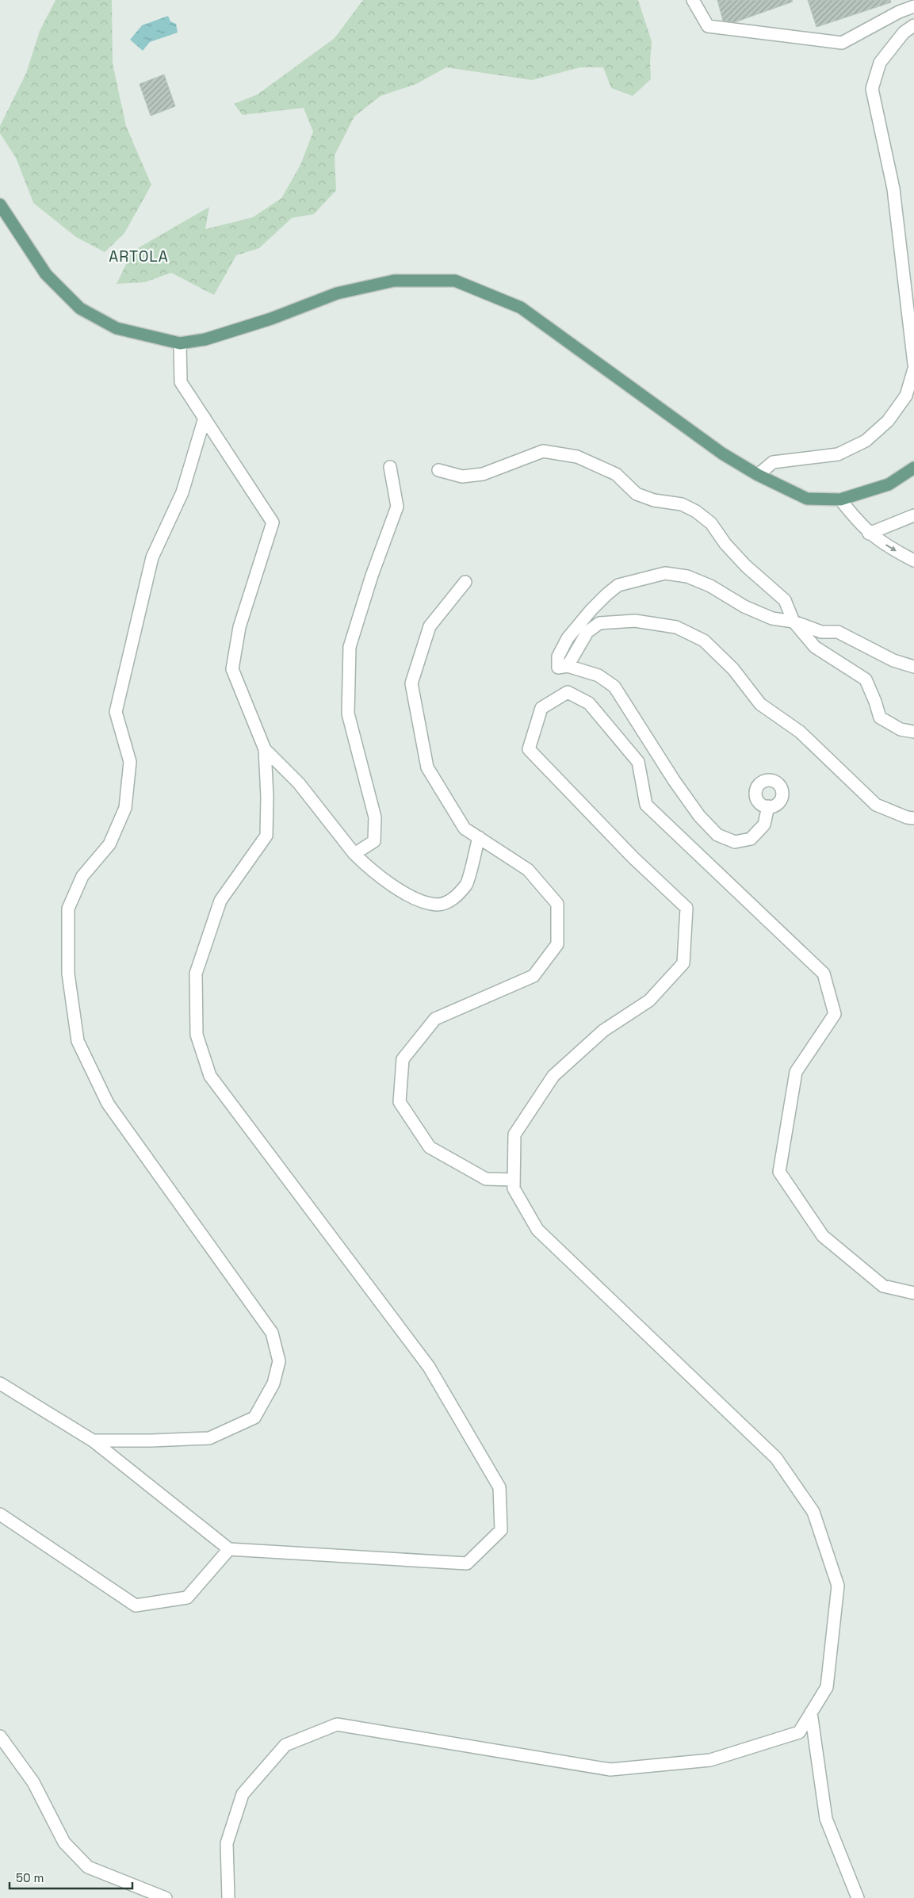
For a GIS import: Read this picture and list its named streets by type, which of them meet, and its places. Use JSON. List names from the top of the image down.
{
  "districts": ["ARTOLA"],
  "scale_bar": "50 m"
}
